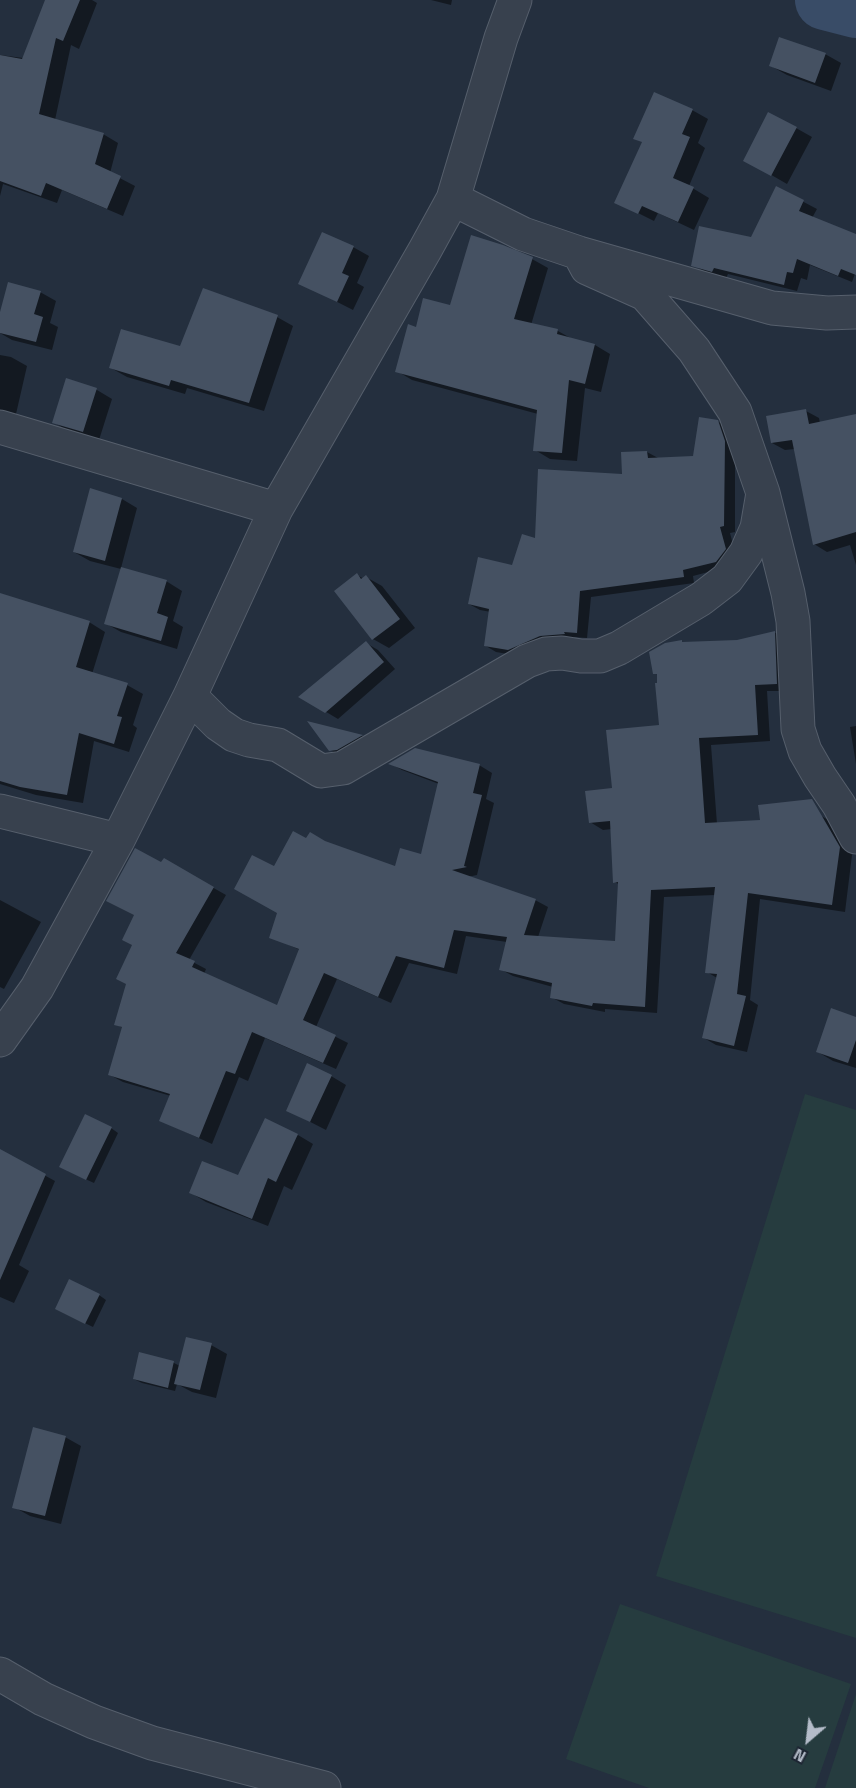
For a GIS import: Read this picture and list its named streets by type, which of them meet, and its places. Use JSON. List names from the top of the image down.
{
  "north": "bottom left"
}
